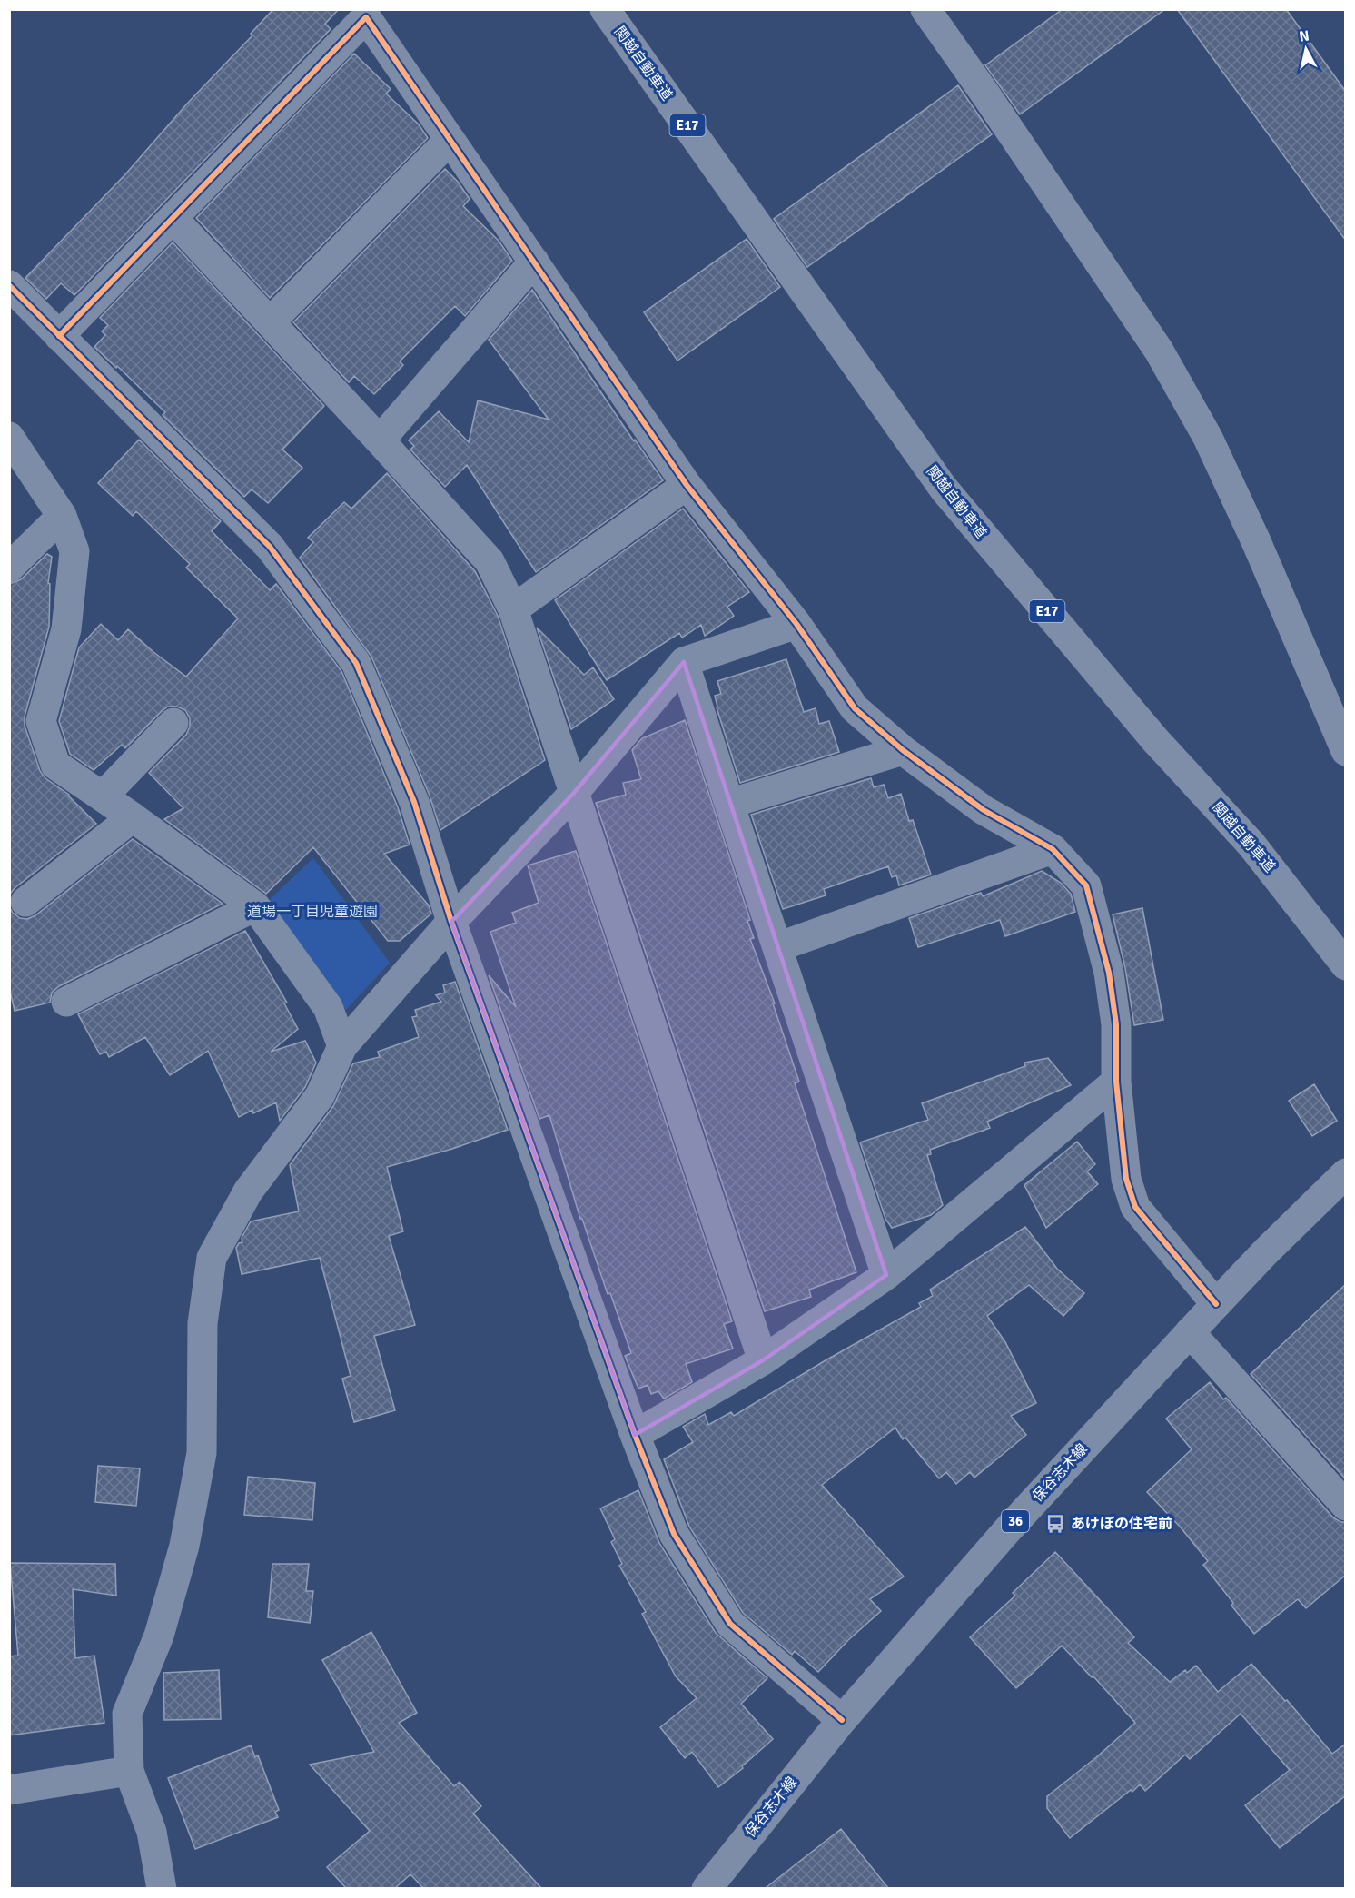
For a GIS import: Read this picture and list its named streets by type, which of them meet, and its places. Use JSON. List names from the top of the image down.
{
  "streets": {
    "highway": ["関越自動車道", "E17"],
    "main road": ["保谷志木線", "36"]
  },
  "parks": ["道場一丁目児童遊園"],
  "places": {
    "bus stop": ["あけぼの住宅前"]
  },
  "north": "top"
}
